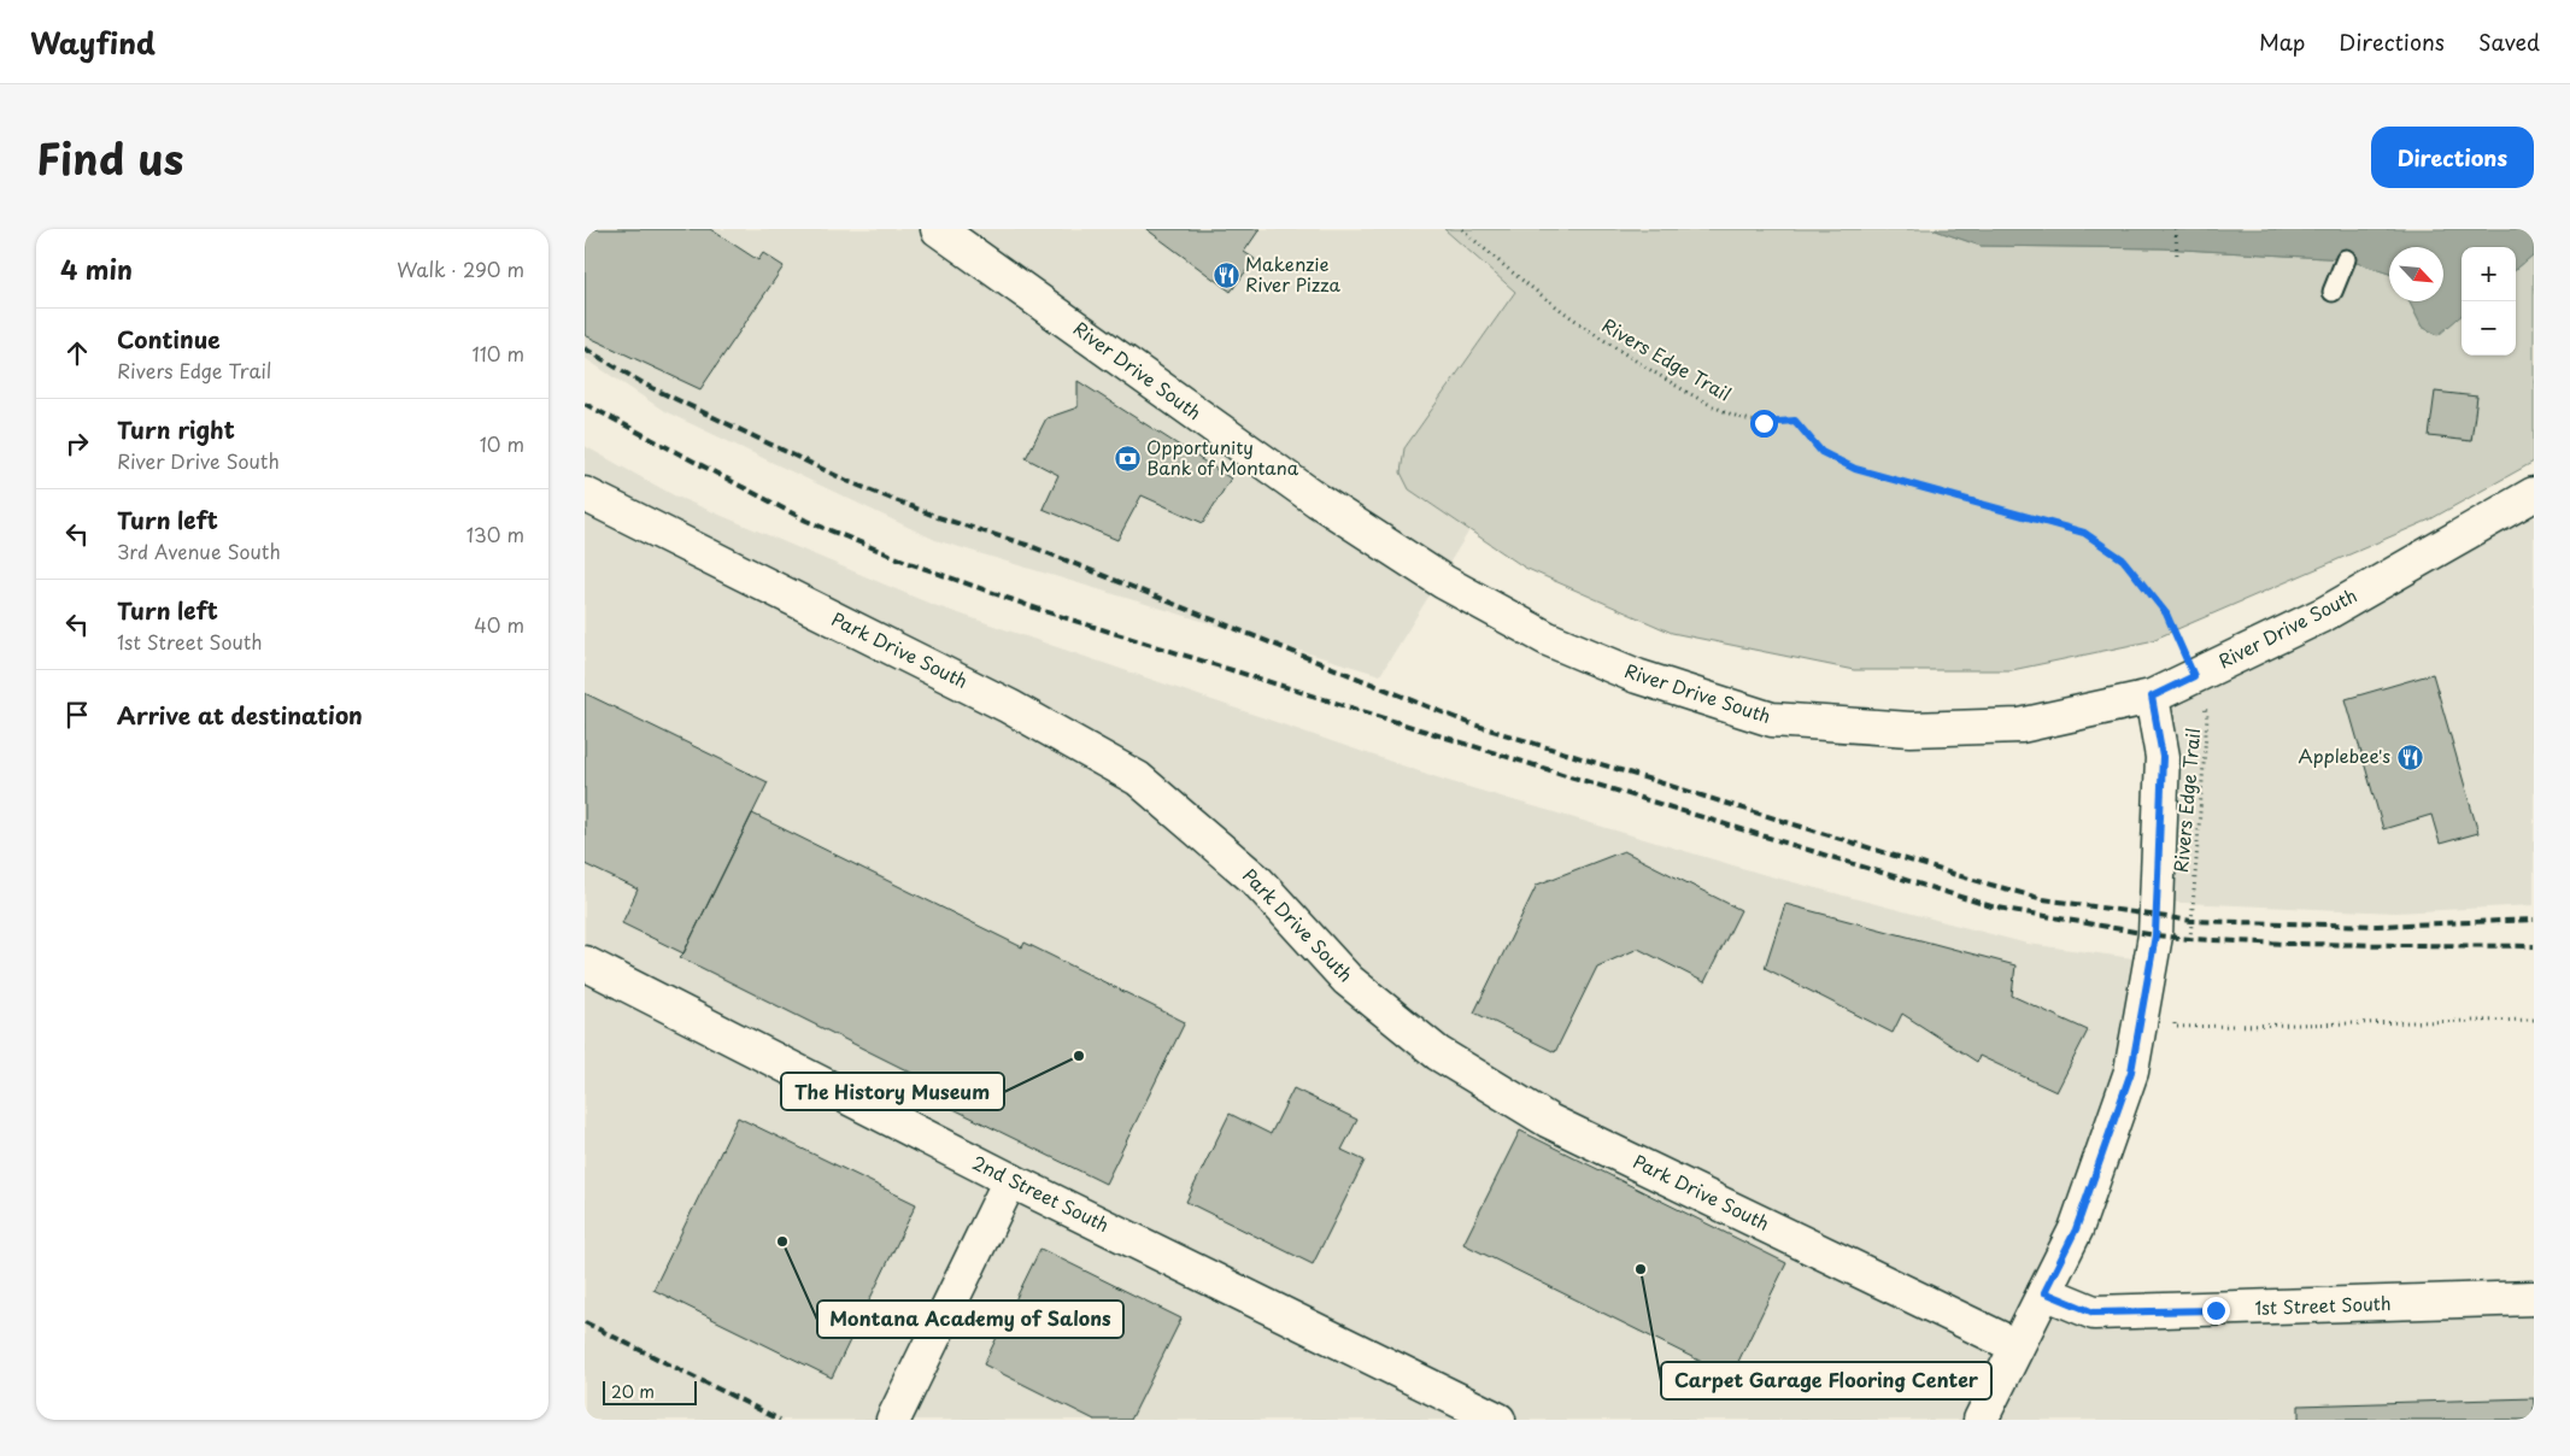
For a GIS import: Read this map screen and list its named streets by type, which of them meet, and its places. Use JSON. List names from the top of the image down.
{
  "streets": {
    "street": [
      "River Drive South",
      "Park Drive South",
      "2nd Street South",
      "1st Street South"
    ],
    "path": ["Rivers Edge Trail"]
  },
  "crossings": [
    ["Rivers Edge Trail", "River Drive South"]
  ],
  "places": {
    "restaurant": ["Makenzie River Pizza", "Applebee's"],
    "bank": ["Opportunity Bank of Montana"],
    "other": ["The History Museum", "Montana Academy of Salons", "Carpet Garage Flooring Center"]
  },
  "scale_bar": "20 m",
  "north": "bottom right",
  "page": {
    "header": "Wayfind",
    "nav": ["Map", "Directions", "Saved"],
    "title": "Find us",
    "buttons": "Directions",
    "heading": ["4 min", "Walk · 290 m"],
    "map_buttons": ["+", "−"],
    "list": [
      ["Continue", "Rivers Edge Trail", "110 m"],
      ["Turn right", "River Drive South", "10 m"],
      ["Turn left", "3rd Avenue South", "130 m"],
      ["Turn left", "1st Street South", "40 m"],
      "Arrive at destination"
    ],
    "scale": "20 m"
  }
}
